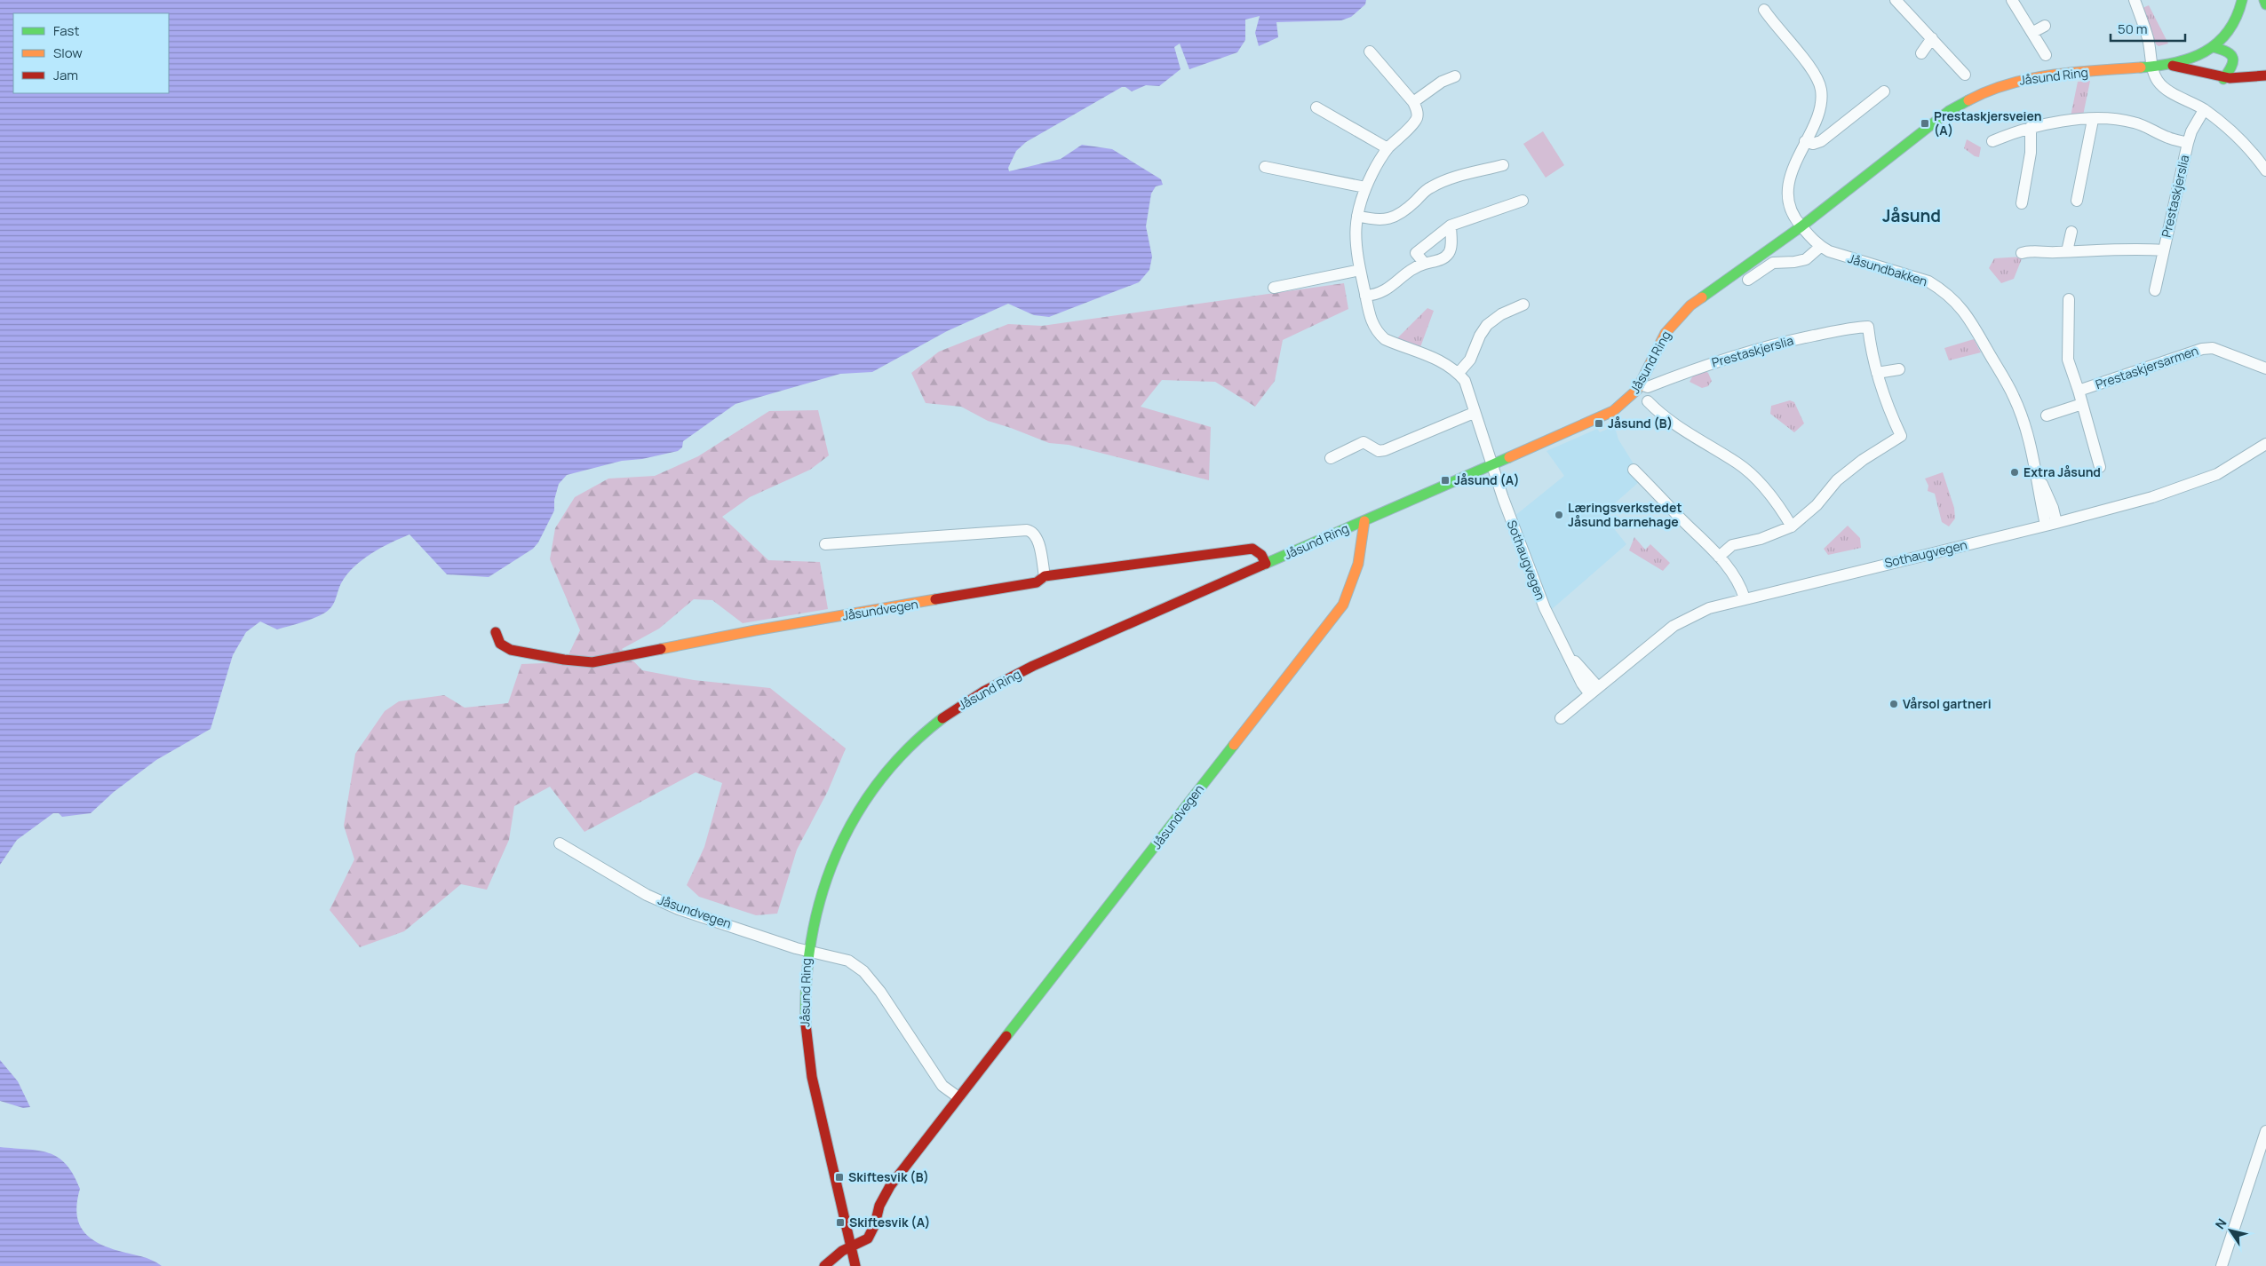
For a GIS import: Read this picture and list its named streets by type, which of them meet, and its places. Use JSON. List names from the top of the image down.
{
  "streets": {
    "main road": ["Jåsund Ring", "Jåsundvegen"],
    "street": [
      "Prestaskjerslia",
      "Jåsundbakken",
      "Prestaskjersarmen",
      "Sothaugvegen"
    ]
  },
  "crossings": [
    ["Jåsund Ring", "Prestaskjerslia"],
    ["Jåsund Ring", "Jåsundbakken"],
    ["Jåsund Ring", "Sothaugvegen"],
    ["Jåsund Ring", "Jåsundvegen"],
    ["Jåsundbakken", "Sothaugvegen"]
  ],
  "districts": ["Jåsund"],
  "places": {
    "transit": [
      "Prestaskjersveien (A)",
      "Jåsund (B)",
      "Jåsund (A)",
      "Skiftesvik (B)",
      "Skiftesvik (A)"
    ],
    "other": ["Extra Jåsund", "Læringsverkstedet Jåsund barnehage", "Vårsol gartneri"]
  },
  "legend": ["Fast", "Slow", "Jam"],
  "scale_bar": "50 m",
  "north": "top left"
}
